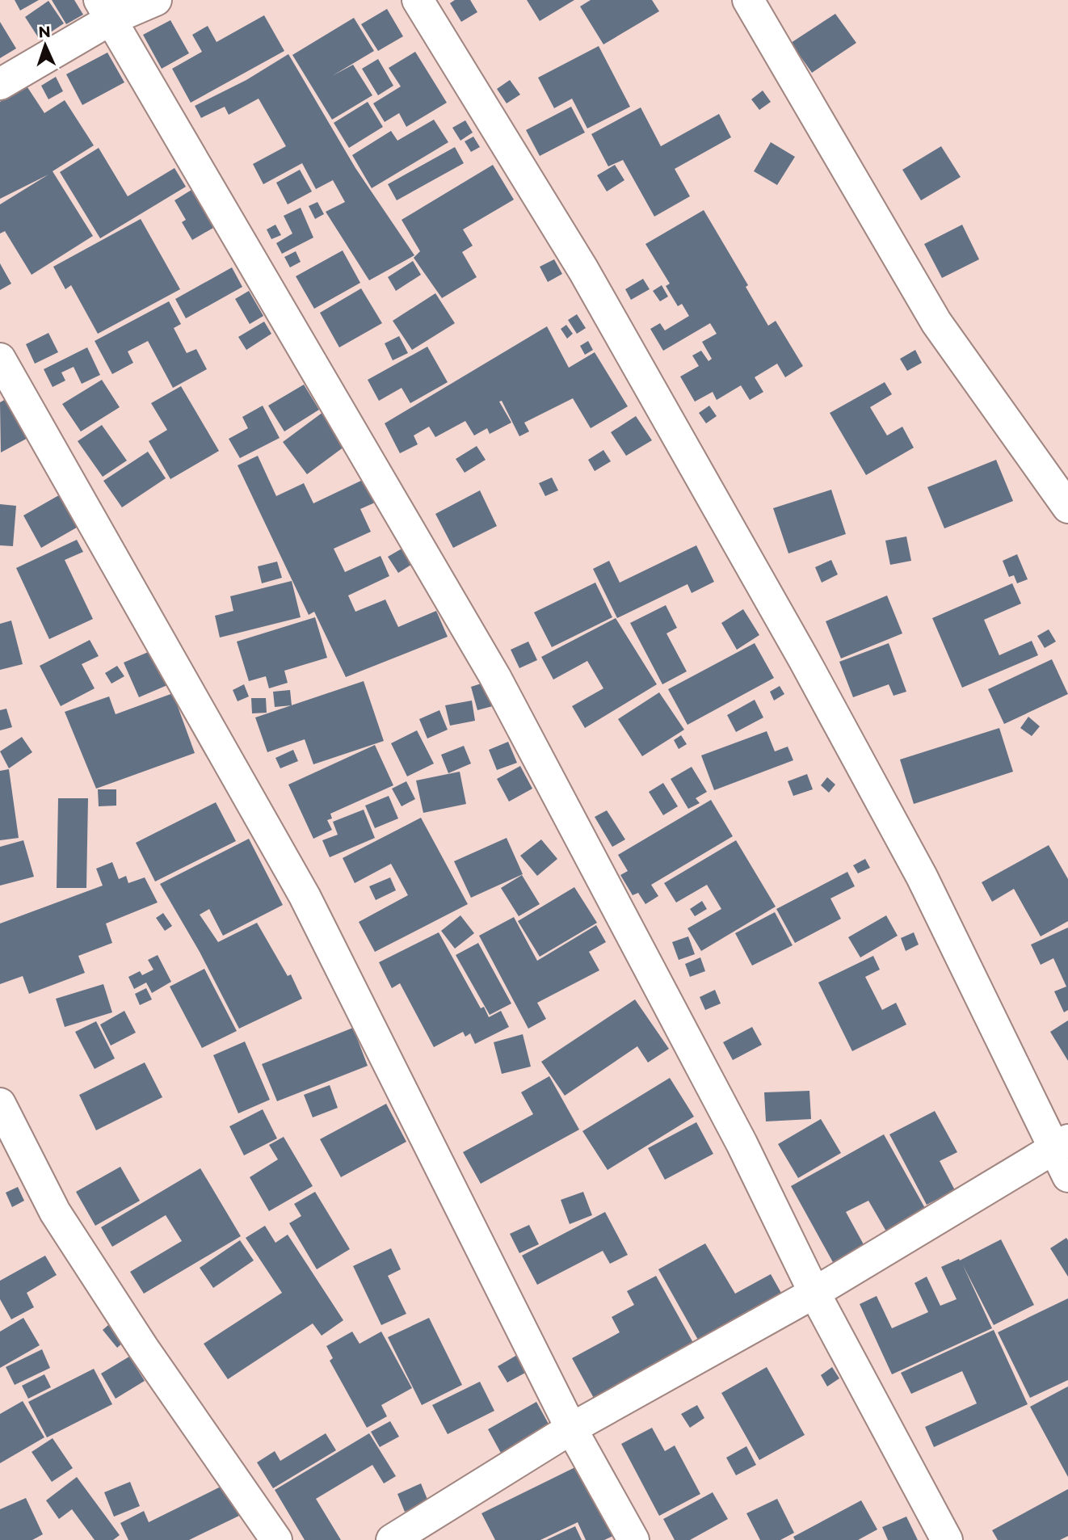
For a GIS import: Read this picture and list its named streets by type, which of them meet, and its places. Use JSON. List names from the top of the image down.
{
  "north": "top"
}
